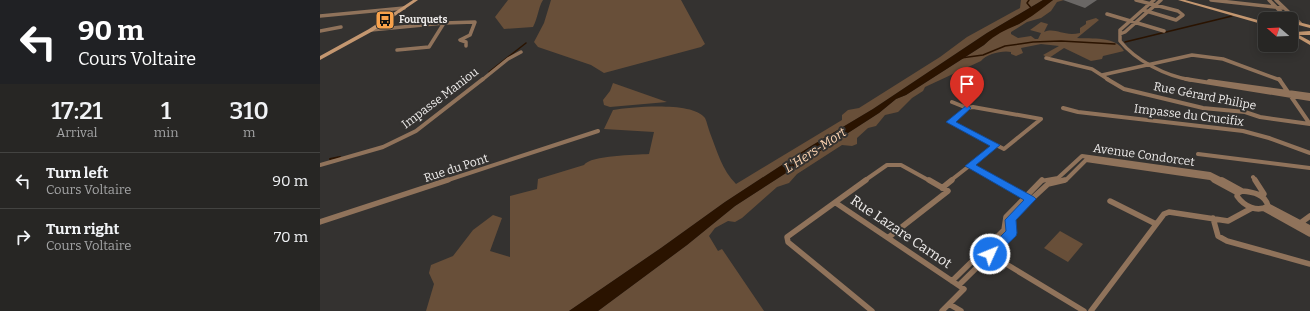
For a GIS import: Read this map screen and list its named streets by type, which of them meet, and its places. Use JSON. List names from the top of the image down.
{
  "streets": {
    "street": [
      "Rue Gérard Philipe",
      "Impasse Maniou",
      "Impasse du Crucifix",
      "Avenue Condorcet",
      "Rue du Pont",
      "Rue Lazare Carnot"
    ]
  },
  "crossings": [
    ["Avenue Condorcet", "Rue Lazare Carnot"]
  ],
  "water": ["L'Hers-Mort"],
  "places": {
    "bus stop": ["Fourquets"]
  },
  "north": "left",
  "page": {
    "turn": ["90 m", "Cours Voltaire"],
    "eta": [
      "17:21",
      "Arrival",
      "1",
      "min",
      "310",
      "m"
    ],
    "list": [
      {
        "name": "Turn left",
        "note": "Cours Voltaire",
        "value": "90 m"
      },
      {
        "name": "Turn right",
        "note": "Cours Voltaire",
        "value": "70 m"
      }
    ]
  }
}
